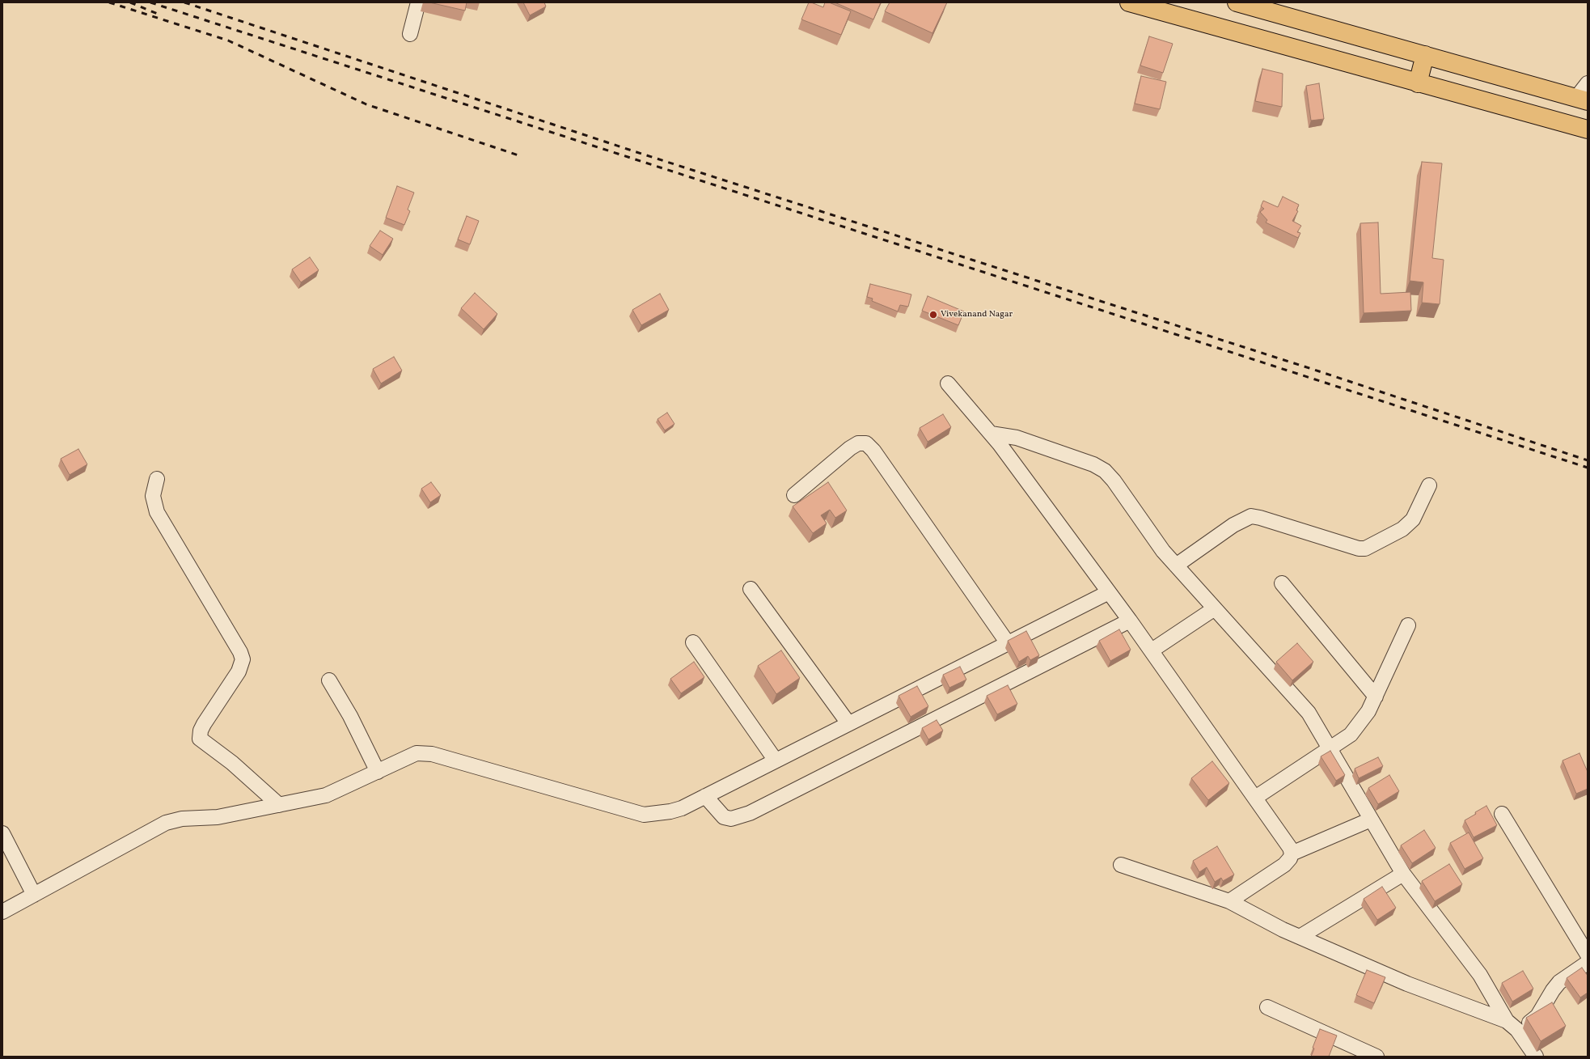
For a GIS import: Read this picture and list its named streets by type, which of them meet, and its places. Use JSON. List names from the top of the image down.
{
  "places": ["Vivekanand Nagar"]
}
